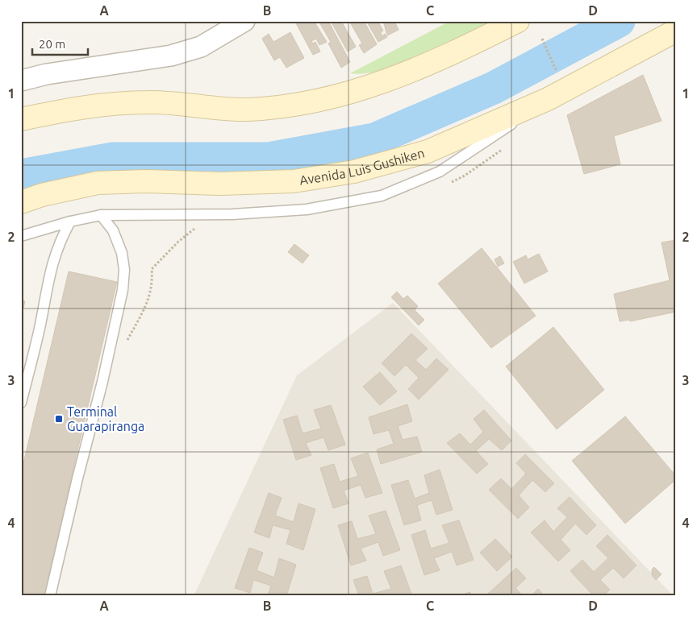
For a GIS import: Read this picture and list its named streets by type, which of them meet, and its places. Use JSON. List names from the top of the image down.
{
  "streets": {
    "main road": ["Avenida Luis Gushiken"]
  },
  "places": {
    "transit": ["Terminal Guarapiranga"]
  },
  "scale_bar": "20 m",
  "grid": {
    "columns": [
      "A",
      "B",
      "C",
      "D"
    ],
    "rows": [
      "1",
      "2",
      "3",
      "4"
    ]
  }
}
